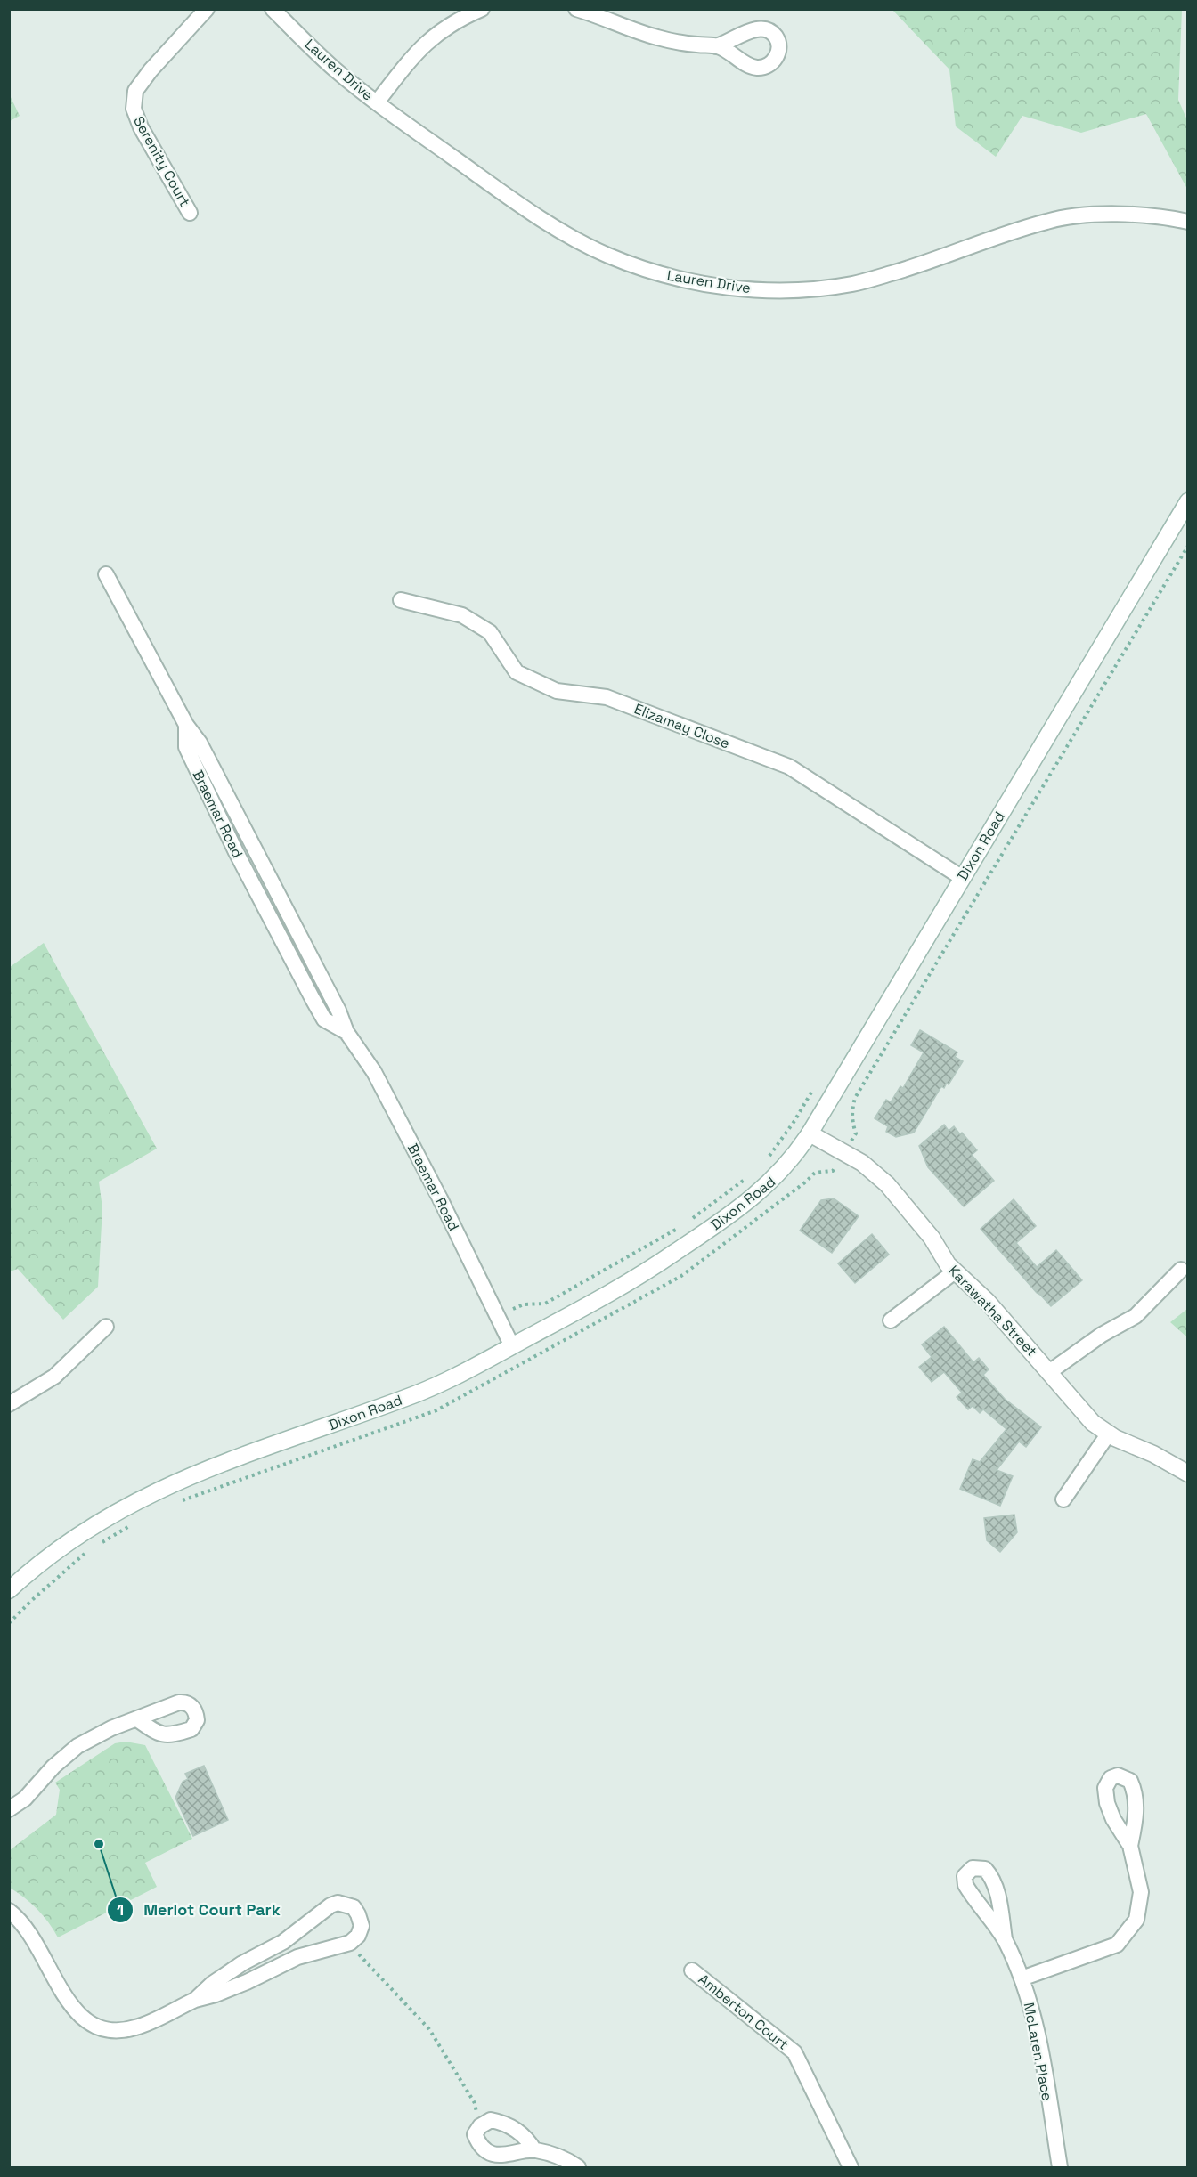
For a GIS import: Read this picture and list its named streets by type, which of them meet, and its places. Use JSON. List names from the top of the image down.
{
  "streets": {
    "main road": ["Dixon Road", "Karawatha Street"],
    "street": [
      "Lauren Drive",
      "Serenity Court",
      "Elizamay Close",
      "Braemar Road",
      "Amberton Court",
      "McLaren Place"
    ]
  },
  "crossings": [
    ["Elizamay Close", "Dixon Road"],
    ["Braemar Road", "Dixon Road"],
    ["Dixon Road", "Karawatha Street"]
  ],
  "places": ["Merlot Court Park"]
}
